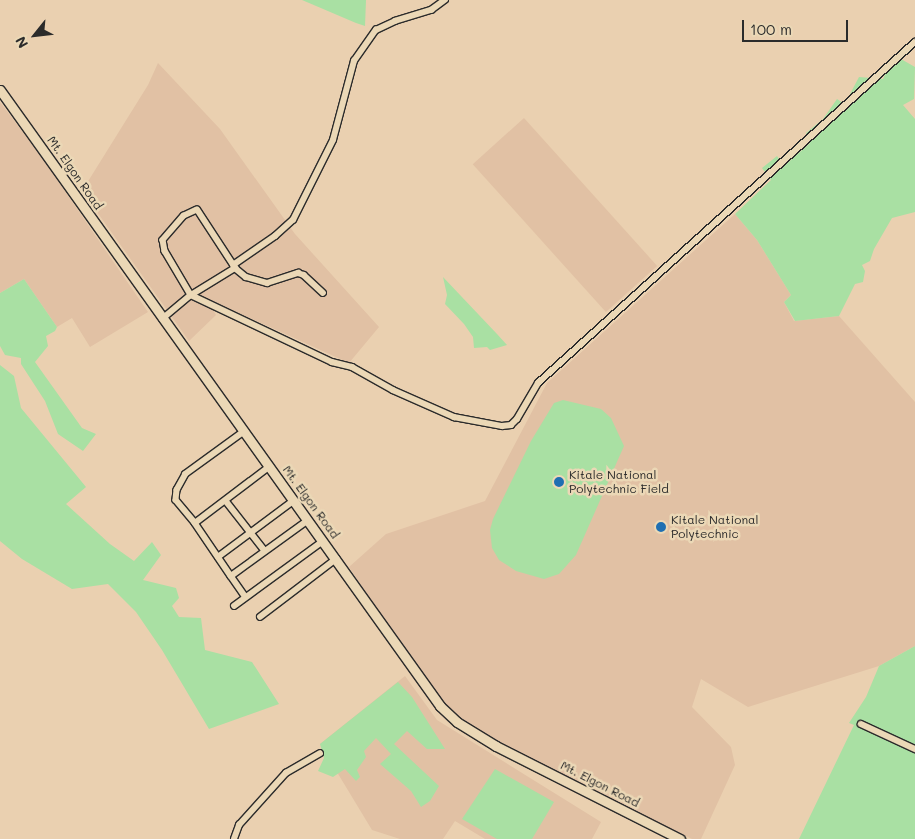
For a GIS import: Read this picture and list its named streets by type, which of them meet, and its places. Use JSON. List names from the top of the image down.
{
  "streets": {
    "street": ["Mt. Elgon Road"]
  },
  "places": ["Kitale National Polytechnic Field", "Kitale National Polytechnic"],
  "scale_bar": "100 m",
  "north": "bottom left"
}
